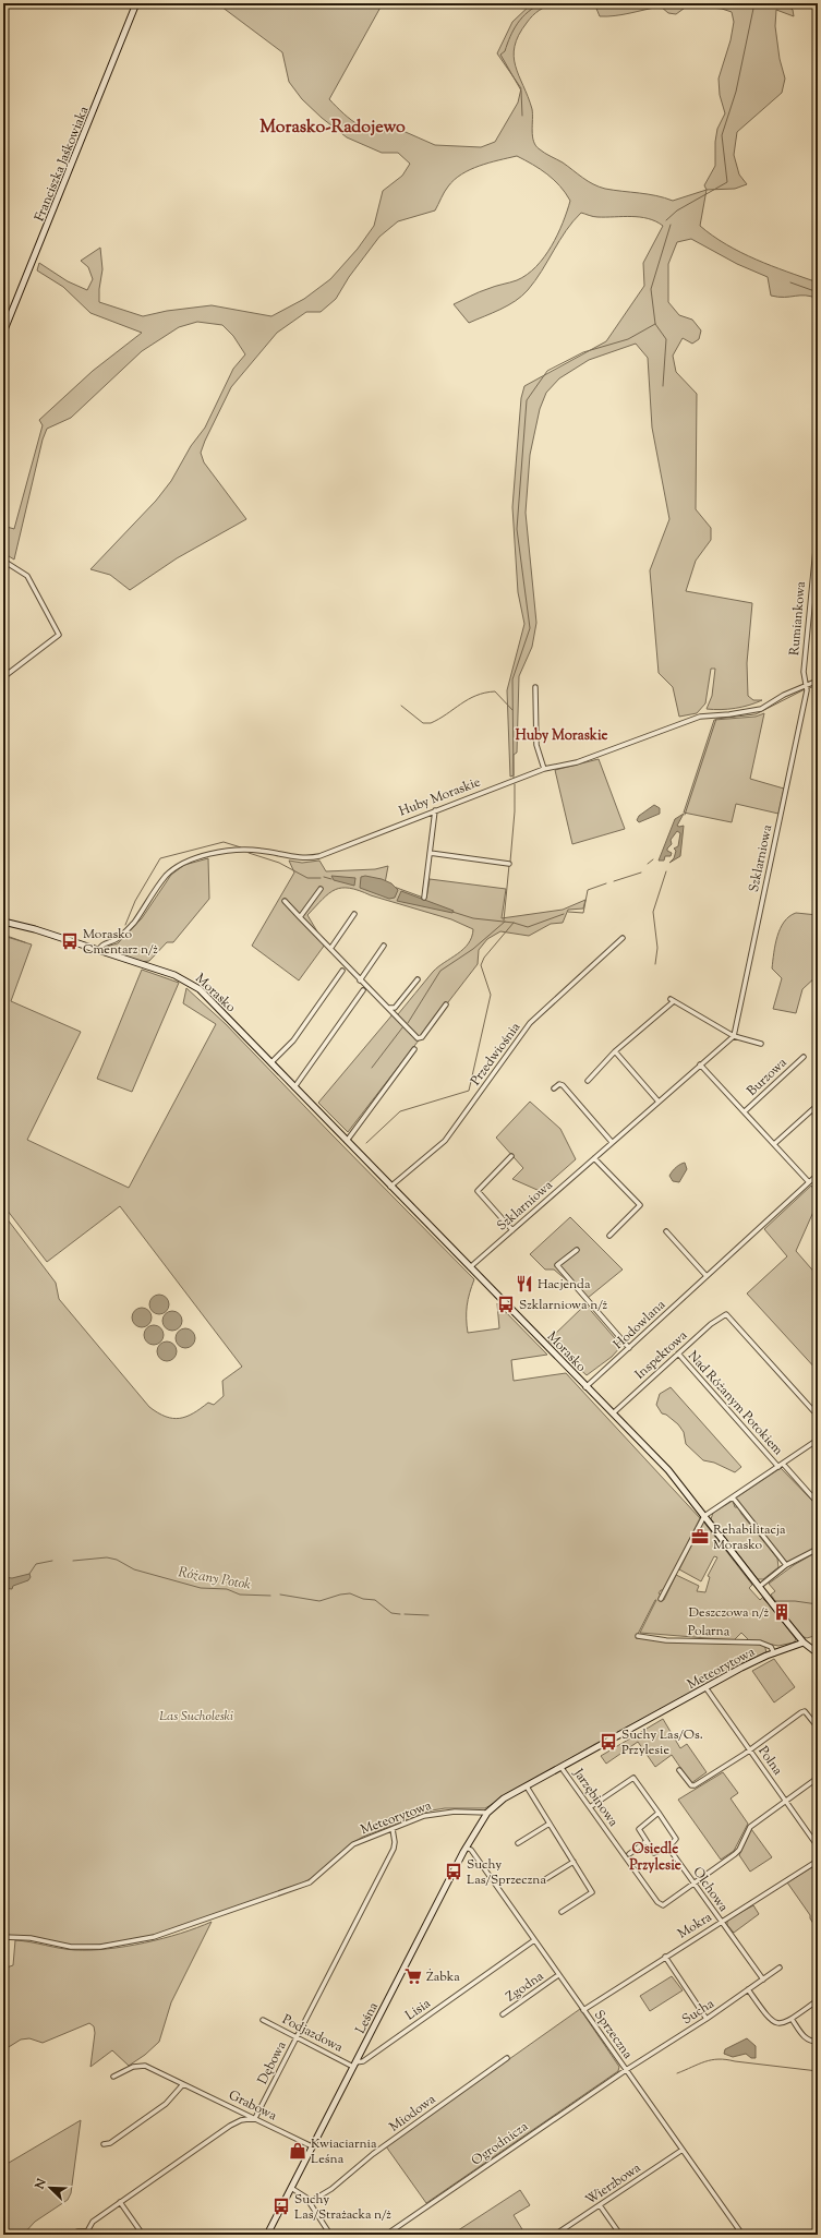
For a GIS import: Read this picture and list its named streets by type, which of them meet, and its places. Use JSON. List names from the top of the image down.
{
  "streets": {
    "street": [
      "Franciszka Jaśkowiaka",
      "Rumiankowa",
      "Huby Moraskie",
      "Szklarniowa",
      "Morasko",
      "Przedwiośnia",
      "Burzowa",
      "Hodowlana",
      "Inspektowa",
      "Nad Różanym Potokiem",
      "Polarna",
      "Meteorytowa",
      "Polna",
      "Jarzębinowa",
      "Olchowa",
      "Mokra",
      "Zgodna",
      "Lisia",
      "Sucha",
      "Leśna",
      "Podjazdowa",
      "Sprzeczna",
      "Dębowa",
      "Grabowa",
      "Miodowa",
      "Ogrodnicza",
      "Wierzbowa"
    ]
  },
  "crossings": [
    ["Rumiankowa", "Huby Moraskie"],
    ["Rumiankowa", "Szklarniowa"],
    ["Huby Moraskie", "Szklarniowa"],
    ["Huby Moraskie", "Morasko"],
    ["Szklarniowa", "Morasko"],
    ["Morasko", "Przedwiośnia"],
    ["Morasko", "Hodowlana"],
    ["Morasko", "Inspektowa"],
    ["Morasko", "Nad Różanym Potokiem"],
    ["Morasko", "Meteorytowa"],
    ["Inspektowa", "Nad Różanym Potokiem"],
    ["Polarna", "Meteorytowa"],
    ["Meteorytowa", "Polna"],
    ["Meteorytowa", "Jarzębinowa"],
    ["Meteorytowa", "Leśna"],
    ["Meteorytowa", "Dębowa"],
    ["Jarzębinowa", "Olchowa"],
    ["Olchowa", "Mokra"],
    ["Olchowa", "Sucha"],
    ["Mokra", "Sprzeczna"],
    ["Zgodna", "Sprzeczna"],
    ["Lisia", "Leśna"],
    ["Lisia", "Podjazdowa"],
    ["Lisia", "Sprzeczna"],
    ["Sucha", "Sprzeczna"],
    ["Sucha", "Ogrodnicza"],
    ["Leśna", "Podjazdowa"],
    ["Leśna", "Sprzeczna"],
    ["Leśna", "Grabowa"],
    ["Podjazdowa", "Dębowa"],
    ["Sprzeczna", "Ogrodnicza"],
    ["Sprzeczna", "Wierzbowa"],
    ["Dębowa", "Grabowa"]
  ],
  "districts": ["Morasko-Radojewo", "Huby Moraskie", "Osiedle Przylesie"],
  "water": ["Różany Potok"],
  "parks": ["Las Sucholeski"],
  "places": {
    "bus stop": [
      "Morasko Cmentarz n/ż",
      "Szklarniowa n/ż",
      "Suchy Las/Os. Przylesie",
      "Suchy Las/Sprzeczna",
      "Suchy Las/Strażacka n/ż"
    ],
    "restaurant": ["Hacjenda"],
    "office": ["Rehabilitacja Morasko"],
    "building": ["Deszczowa n/ż"],
    "supermarket": ["Żabka"],
    "shop": ["Kwiaciarnia Leśna"]
  },
  "north": "top left"
}
